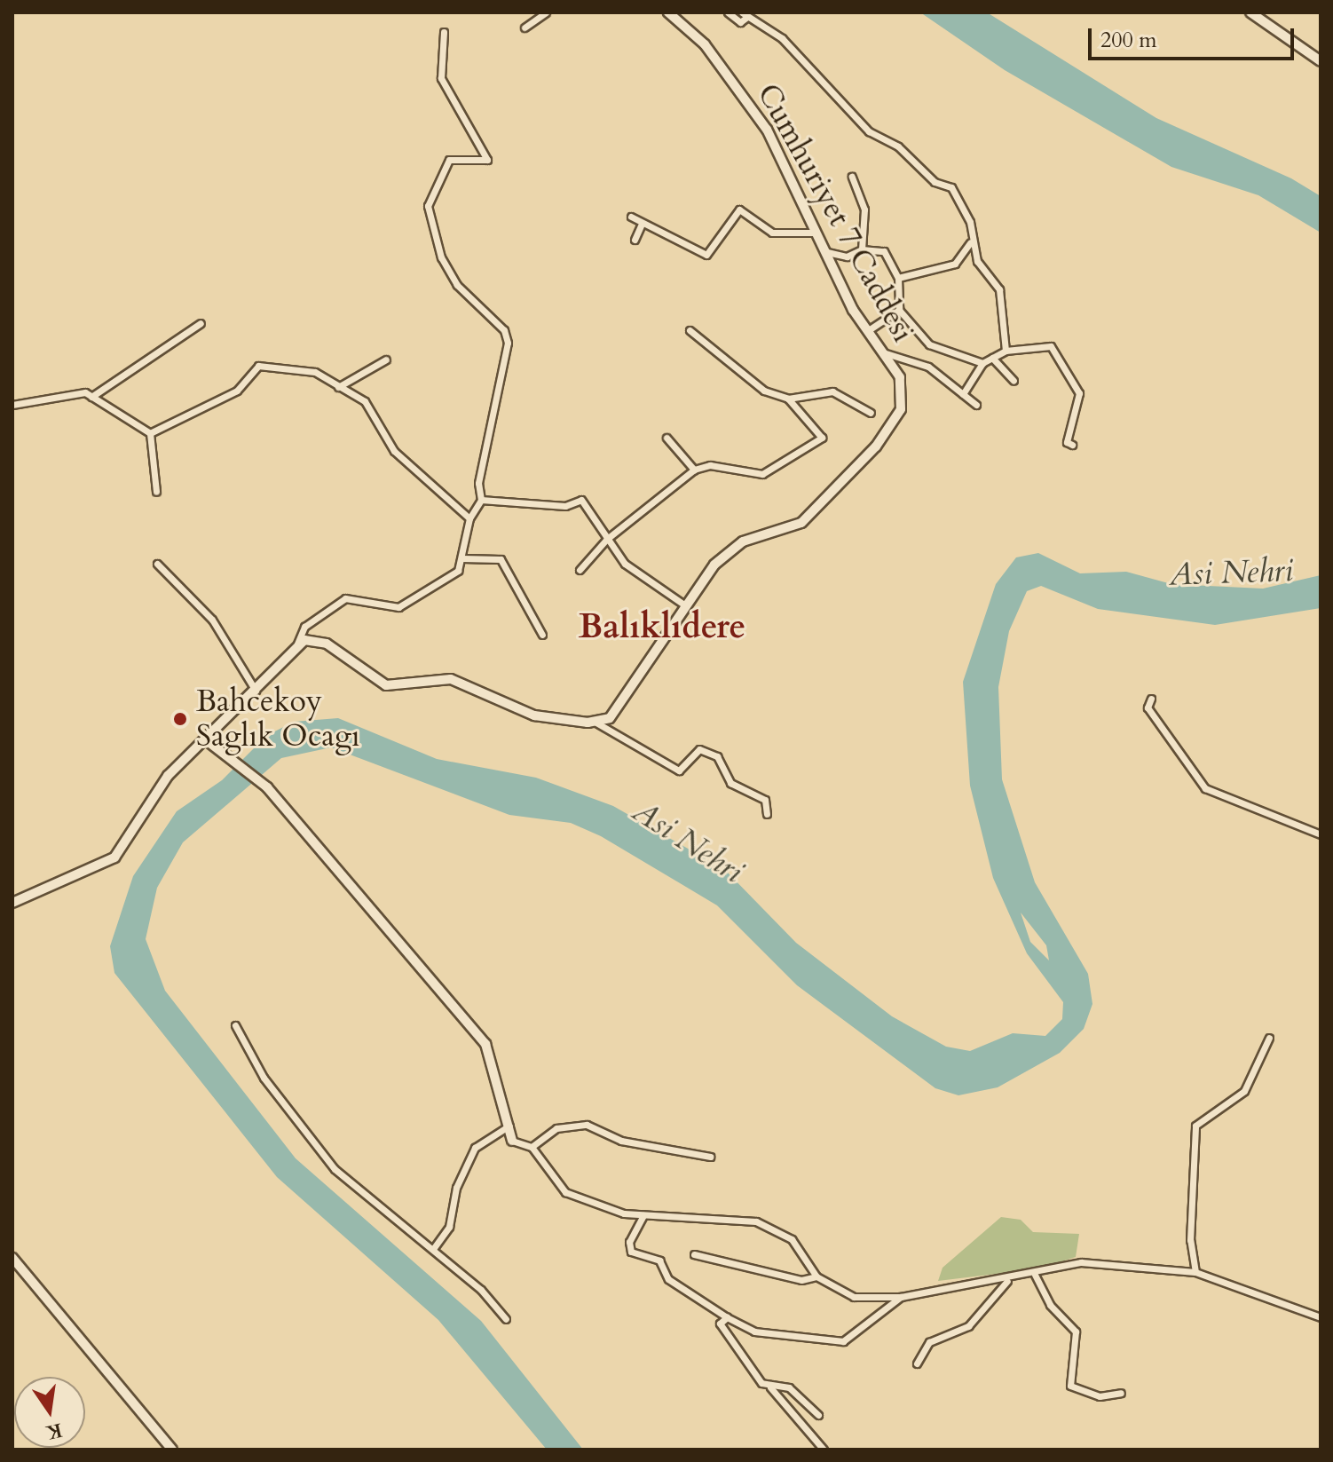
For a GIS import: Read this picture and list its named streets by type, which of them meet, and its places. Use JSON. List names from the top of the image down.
{
  "streets": {
    "main road": ["Cumhuriyet 7 Caddesi"]
  },
  "districts": ["Balıklıdere"],
  "water": ["Asi Nehri"],
  "places": ["Bahcekoy Saglık Ocagı"],
  "scale_bar": "200 m",
  "north": "bottom"
}
